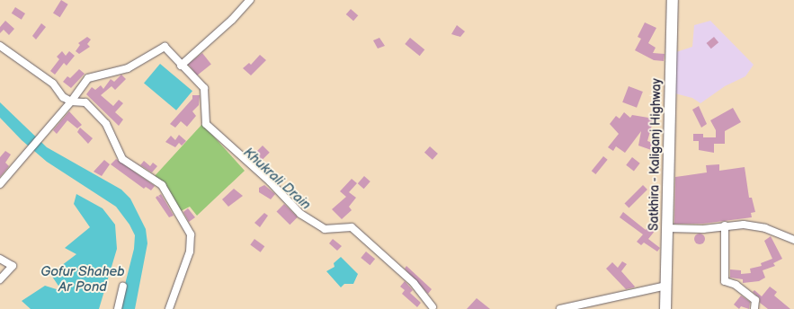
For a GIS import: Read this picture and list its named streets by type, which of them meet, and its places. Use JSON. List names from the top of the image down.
{
  "streets": {
    "highway": ["Satkhira - Kaliganj Highway"]
  },
  "water": ["Khukrali Drain", "Gofur Shaheb Ar Pond"]
}
